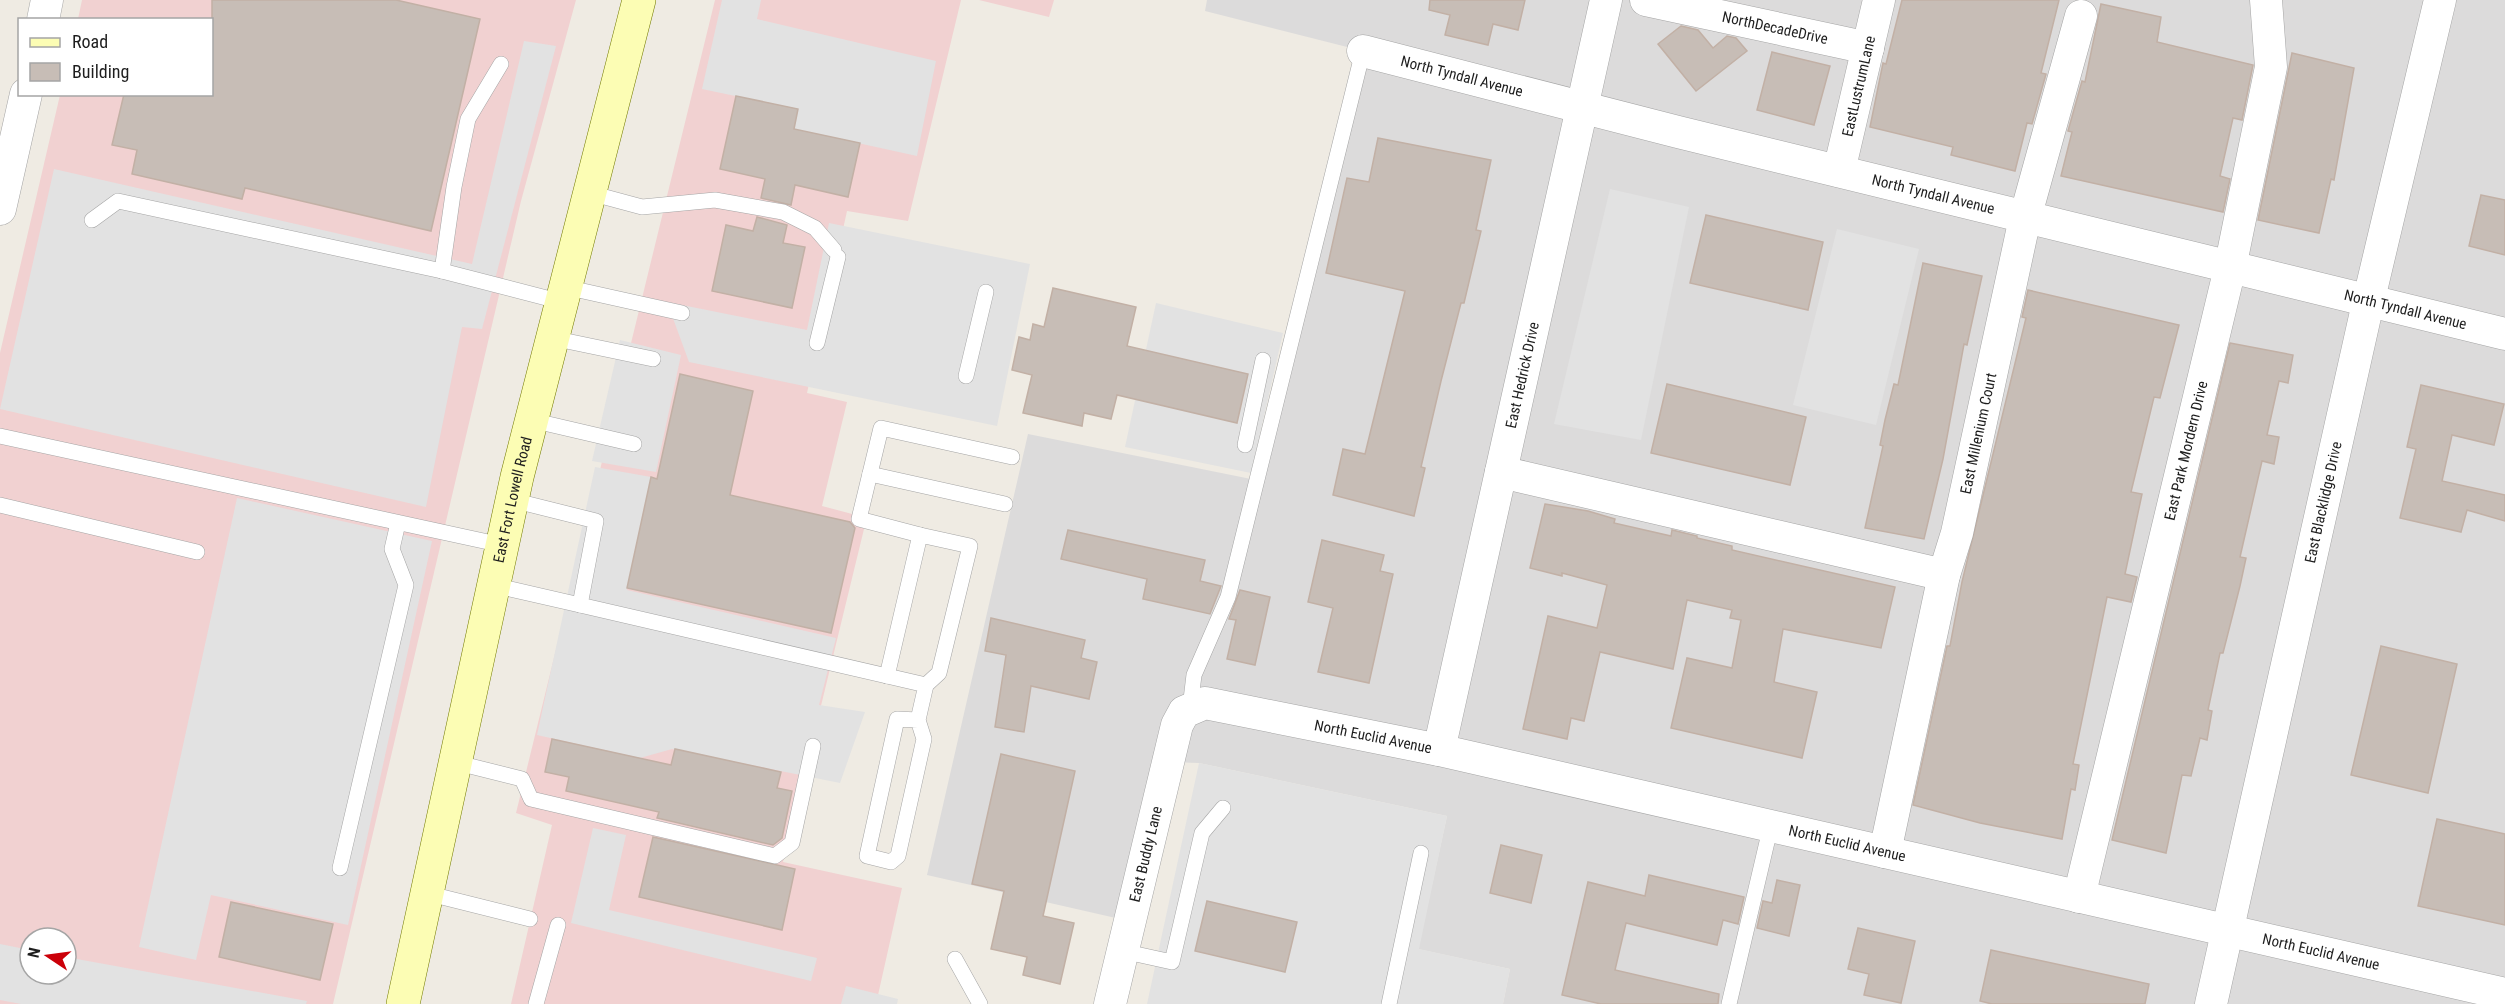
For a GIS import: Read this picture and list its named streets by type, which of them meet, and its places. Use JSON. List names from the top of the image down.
{
  "streets": {
    "main road": ["East Fort Lowell Road"],
    "street": [
      "NorthDecadeDrive",
      "North Tyndall Avenue",
      "EastLustrumLane",
      "East Hedrick Drive",
      "East Millenium Court",
      "East Park Mordern Drive",
      "East Blacklidge Drive",
      "North Euclid Avenue",
      "East Buddy Lane"
    ]
  },
  "crossings": [
    ["NorthDecadeDrive", "EastLustrumLane"],
    ["North Tyndall Avenue", "EastLustrumLane"],
    ["North Tyndall Avenue", "East Hedrick Drive"],
    ["North Tyndall Avenue", "East Millenium Court"],
    ["North Tyndall Avenue", "East Park Mordern Drive"],
    ["North Tyndall Avenue", "East Blacklidge Drive"],
    ["East Hedrick Drive", "North Euclid Avenue"],
    ["East Millenium Court", "North Euclid Avenue"],
    ["East Park Mordern Drive", "North Euclid Avenue"],
    ["East Blacklidge Drive", "North Euclid Avenue"],
    ["North Euclid Avenue", "East Buddy Lane"]
  ],
  "legend": ["Road", "Building"],
  "north": "left"
}
